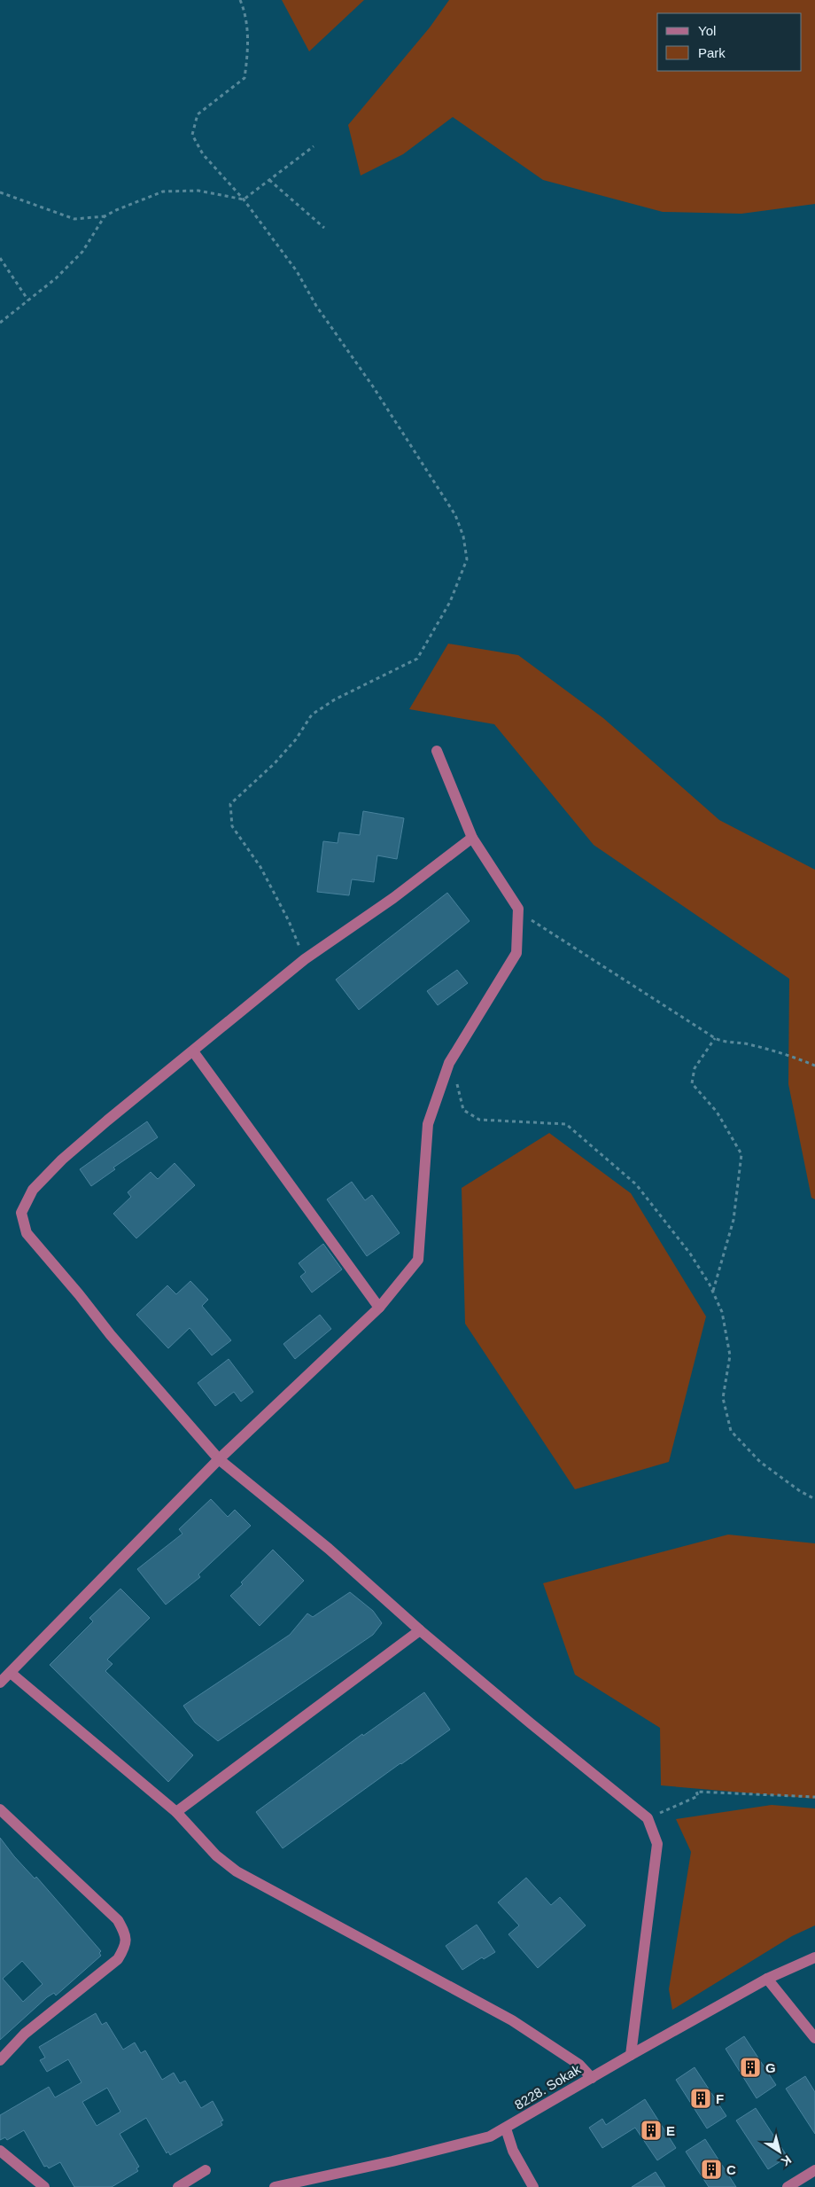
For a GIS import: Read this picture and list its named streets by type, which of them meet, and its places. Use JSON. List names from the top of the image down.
{
  "streets": {
    "street": ["8228. Sokak"]
  },
  "places": {
    "building": [
      "G",
      "F",
      "E",
      "C"
    ]
  },
  "legend": ["Yol", "Park"],
  "north": "bottom right"
}
